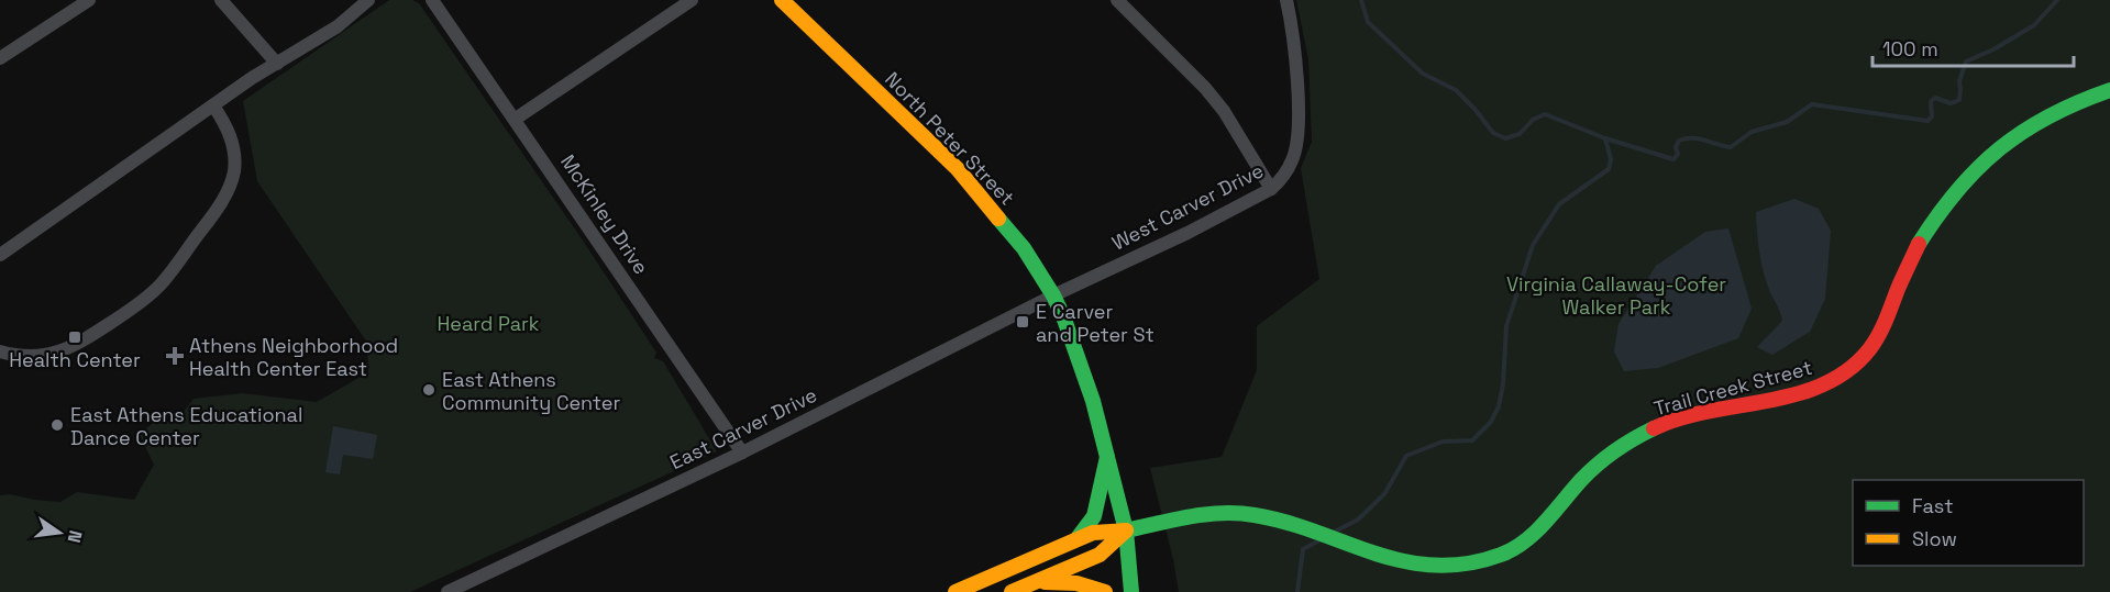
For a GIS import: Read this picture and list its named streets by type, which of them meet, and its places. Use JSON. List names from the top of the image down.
{
  "streets": {
    "main road": ["North Peter Street", "Trail Creek Street"],
    "street": ["West Carver Drive", "McKinley Drive", "East Carver Drive"]
  },
  "crossings": [
    ["North Peter Street", "West Carver Drive"],
    ["North Peter Street", "Trail Creek Street"],
    ["North Peter Street", "East Carver Drive"],
    ["West Carver Drive", "East Carver Drive"],
    ["McKinley Drive", "East Carver Drive"]
  ],
  "parks": ["Virginia Callaway-Cofer Walker Park", "Heard Park"],
  "places": {
    "transit": ["E Carver and Peter St", "Health Center"],
    "health": ["Athens Neighborhood Health Center East"],
    "other": ["East Athens Community Center", "East Athens Educational Dance Center"]
  },
  "legend": ["Fast", "Slow"],
  "scale_bar": "100 m",
  "north": "right"
}
